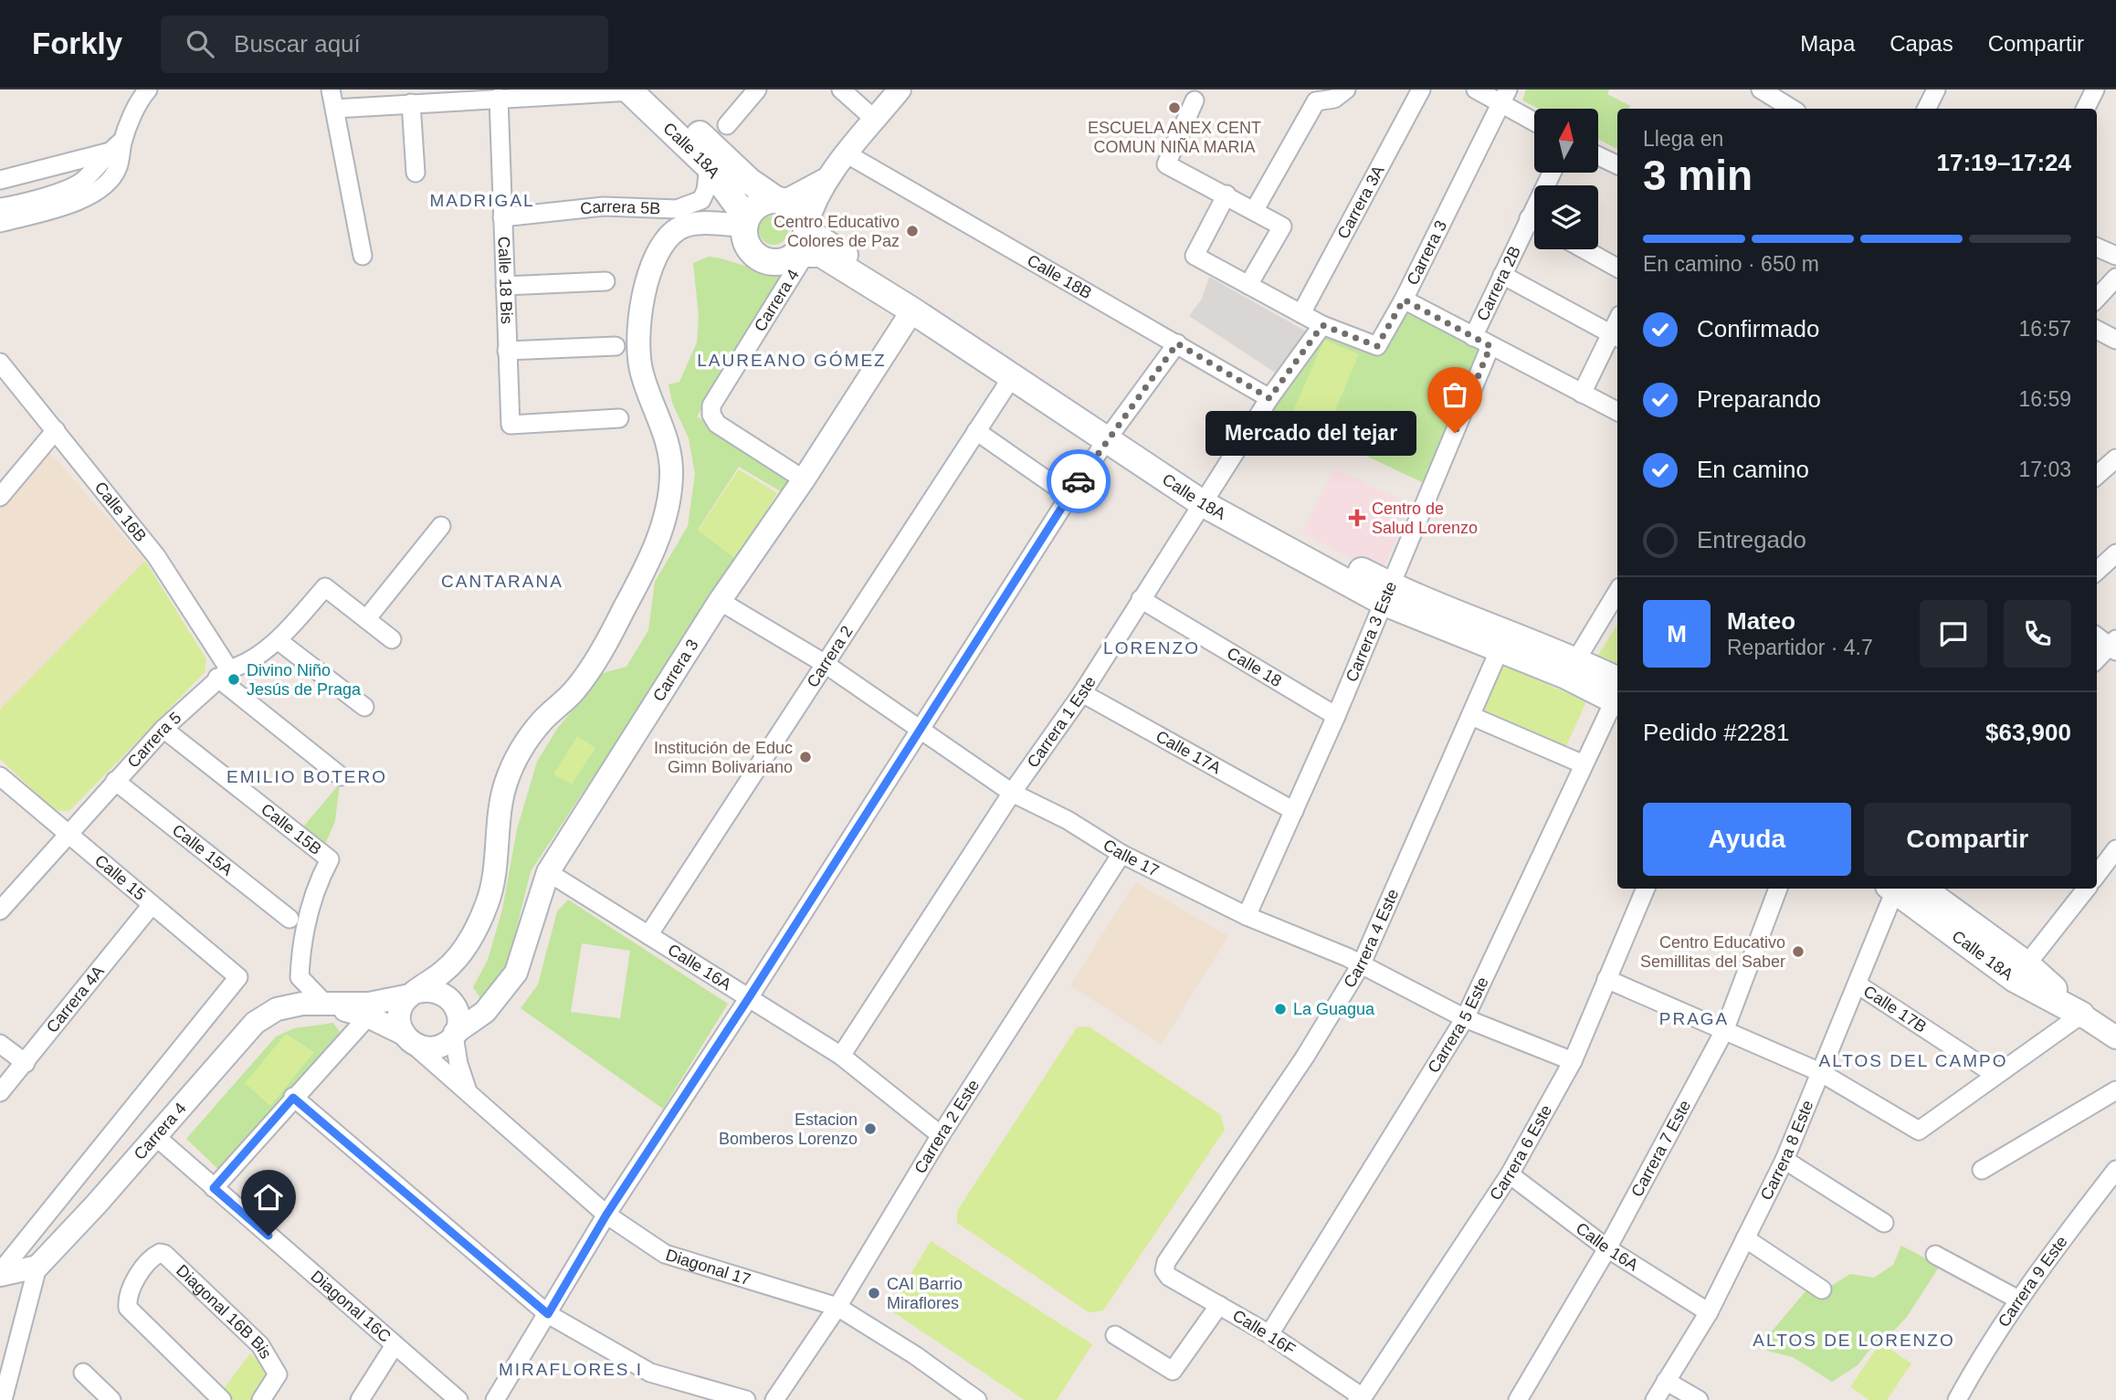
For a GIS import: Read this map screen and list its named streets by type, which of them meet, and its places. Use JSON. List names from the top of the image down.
{
  "streets": {
    "main road": ["Calle 18A"],
    "street": [
      "Carrera 3A",
      "Carrera 5B",
      "Carrera 3",
      "Calle 18B",
      "Calle 18 Bis",
      "Carrera 2B",
      "Carrera 4",
      "Calle 16B",
      "Carrera 3 Este",
      "Carrera 2",
      "Calle 18",
      "Carrera 1 Este",
      "Carrera 5",
      "Calle 17A",
      "Calle 15B",
      "Calle 15A",
      "Calle 17",
      "Calle 15",
      "Carrera 4 Este",
      "Calle 16A",
      "Carrera 4A",
      "Calle 17B",
      "Carrera 5 Este",
      "Carrera 2 Este",
      "Carrera 7 Este",
      "Carrera 8 Este",
      "Carrera 6 Este",
      "Diagonal 17",
      "Carrera 9 Este",
      "Diagonal 16C",
      "Diagonal 16B Bis",
      "Calle 16F"
    ]
  },
  "crossings": [
    ["Calle 18A", "Carrera 5B"],
    ["Calle 18A", "Carrera 3"],
    ["Calle 18A", "Carrera 4"],
    ["Calle 18A", "Carrera 3 Este"],
    ["Calle 18A", "Carrera 2"],
    ["Calle 18A", "Carrera 1 Este"],
    ["Calle 18A", "Carrera 4 Este"],
    ["Carrera 5B", "Calle 18 Bis"],
    ["Carrera 3", "Carrera 2B"],
    ["Carrera 3", "Carrera 4"],
    ["Carrera 3", "Carrera 3 Este"],
    ["Carrera 3", "Calle 17"],
    ["Carrera 3", "Calle 16A"],
    ["Carrera 3", "Diagonal 17"],
    ["Calle 18B", "Carrera 4"],
    ["Calle 18B", "Carrera 1 Este"],
    ["Carrera 4", "Calle 15B"],
    ["Carrera 4", "Diagonal 17"],
    ["Carrera 4", "Diagonal 16C"],
    ["Calle 16B", "Carrera 5"],
    ["Carrera 3 Este", "Calle 18"],
    ["Carrera 3 Este", "Calle 17A"],
    ["Carrera 3 Este", "Calle 17"],
    ["Carrera 2", "Calle 17"],
    ["Carrera 2", "Calle 16A"],
    ["Calle 18", "Carrera 1 Este"],
    ["Carrera 1 Este", "Calle 17A"],
    ["Carrera 1 Este", "Calle 17"],
    ["Carrera 1 Este", "Calle 16A"],
    ["Carrera 5", "Calle 15B"],
    ["Carrera 5", "Calle 15A"],
    ["Carrera 5", "Calle 15"],
    ["Calle 17", "Carrera 4 Este"],
    ["Calle 17", "Carrera 5 Este"],
    ["Calle 17", "Carrera 2 Este"],
    ["Calle 17", "Carrera 6 Este"],
    ["Calle 15", "Carrera 4A"],
    ["Carrera 4 Este", "Calle 16F"],
    ["Calle 16A", "Carrera 2 Este"],
    ["Calle 16A", "Carrera 7 Este"],
    ["Calle 16A", "Carrera 8 Este"],
    ["Calle 16A", "Carrera 6 Este"],
    ["Calle 17B", "Carrera 8 Este"],
    ["Carrera 5 Este", "Calle 16F"],
    ["Carrera 2 Este", "Diagonal 17"],
    ["Carrera 6 Este", "Calle 16F"]
  ],
  "districts": [
    "MADRIGAL",
    "LAUREANO GÓMEZ",
    "CANTARANA",
    "LORENZO",
    "EMILIO BOTERO",
    "PRAGA",
    "ALTOS DEL CAMPO",
    "ALTOS DE LORENZO",
    "MIRAFLORES I"
  ],
  "places": {
    "other": [
      "ESCUELA ANEX CENT COMUN NIÑA MARIA",
      "Centro Educativo Colores de Paz",
      "Mercado del tejar",
      "Divino Niño Jesús de Praga",
      "Institución de Educ Gimn Bolivariano",
      "Centro Educativo Semillitas del Saber",
      "La Guagua",
      "Estacion Bomberos Lorenzo",
      "CAI Barrio Miraflores"
    ],
    "health": ["Centro de Salud Lorenzo"]
  },
  "north": "top",
  "page": {
    "header": "Forkly",
    "search": "Buscar aquí",
    "nav": ["Mapa", "Capas", "Compartir"],
    "heading": ["3 min", "Llega en", "17:19–17:24"],
    "panel": [
      "Mateo",
      "Repartidor · 4.7",
      "Pedido #2281",
      "$63,900"
    ],
    "bar": "En camino · 650 m",
    "list": [
      ["Confirmado", "16:57"],
      ["Preparando", "16:59"],
      ["En camino", "17:03"],
      "Entregado"
    ],
    "bubble": "Mercado del tejar",
    "round": "M",
    "buttons": ["Ayuda", "Compartir"]
  }
}
